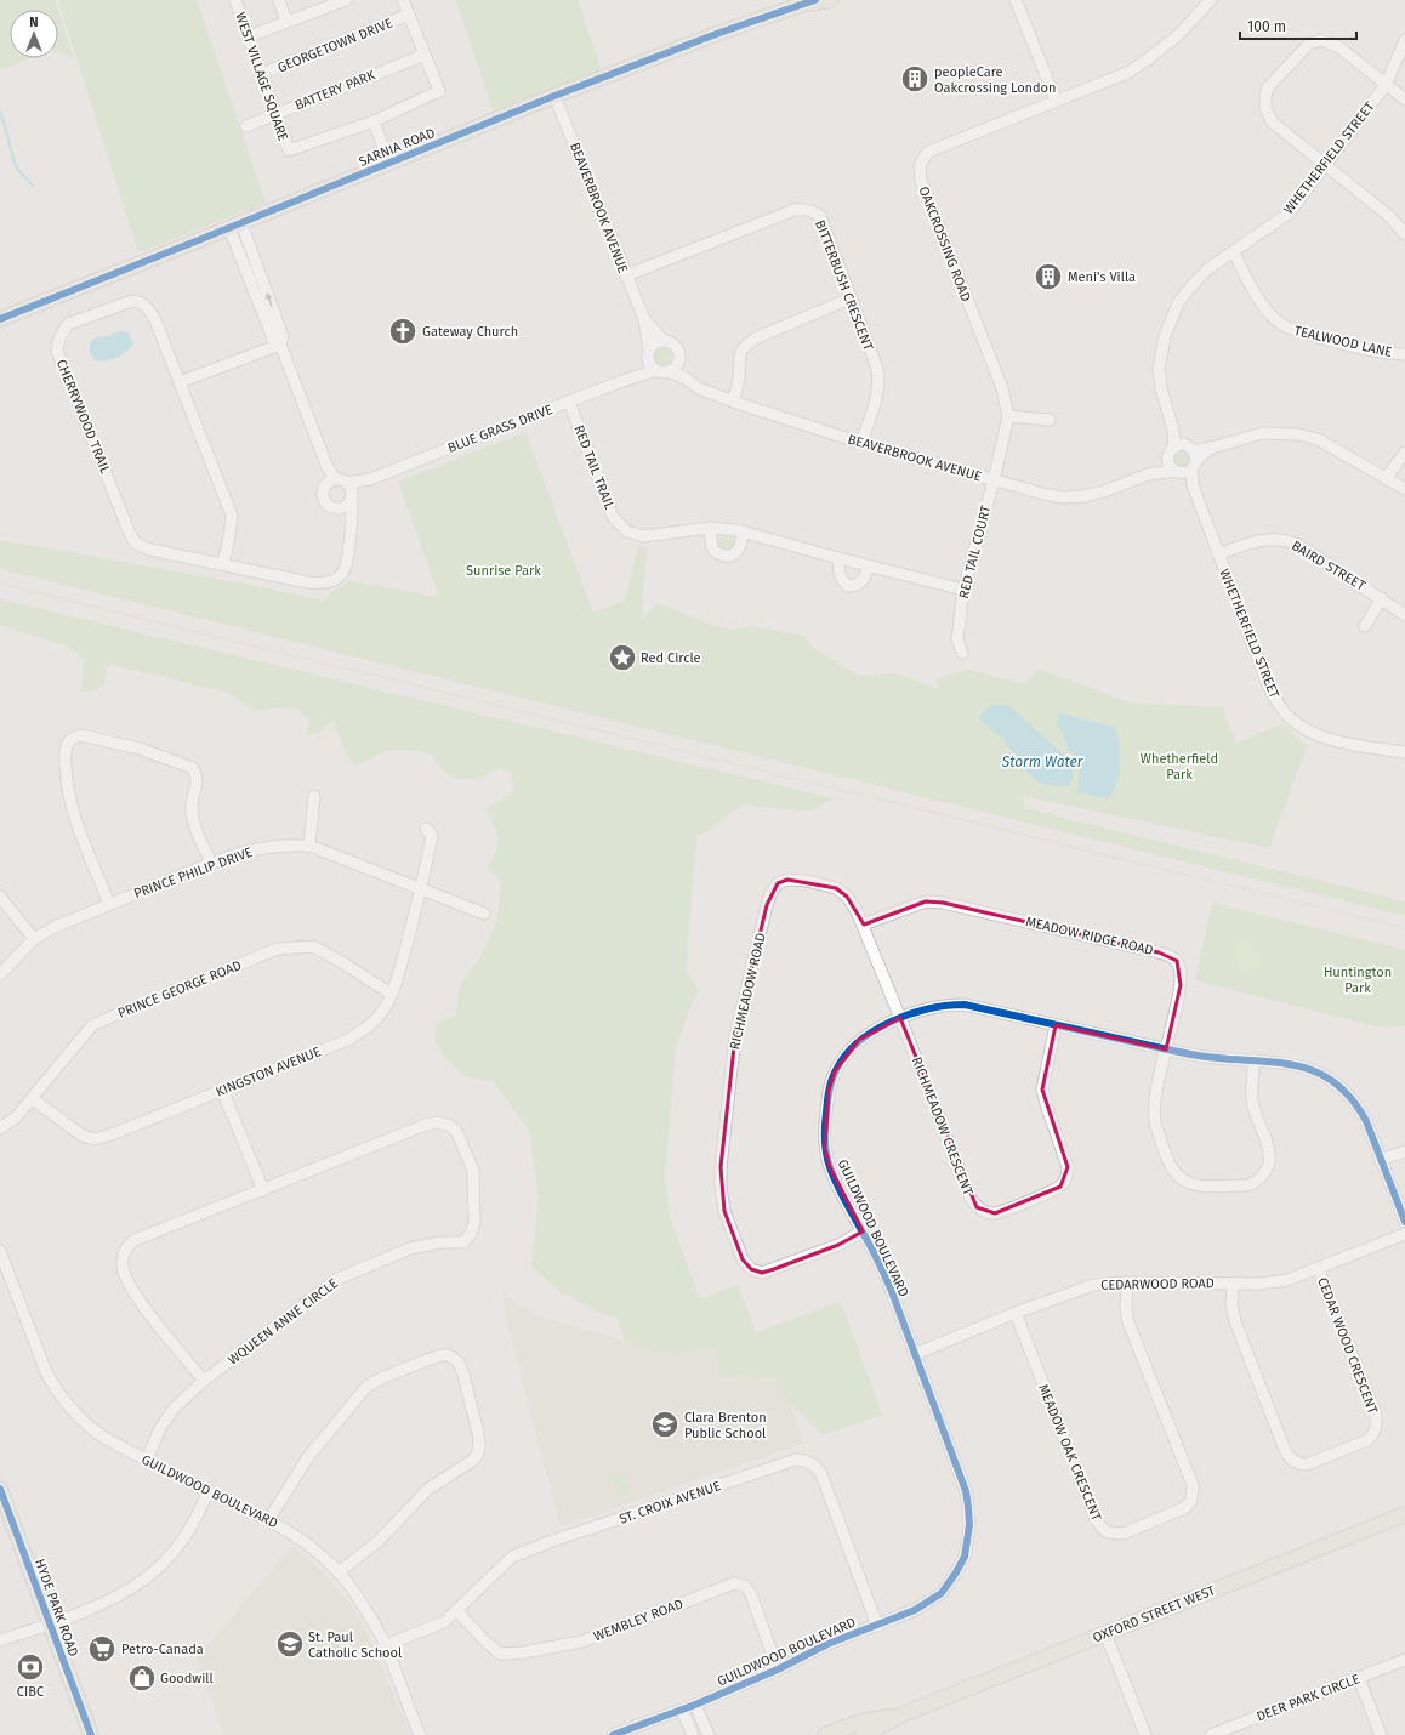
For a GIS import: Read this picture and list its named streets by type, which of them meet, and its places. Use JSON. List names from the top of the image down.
{
  "streets": {
    "main road": ["SARNIA ROAD", "HYDE PARK ROAD", "OXFORD STREET WEST"],
    "street": [
      "GEORGETOWN DRIVE",
      "WEST VILLAGE SQUARE",
      "BATTERY PARK",
      "WHETHERFIELD STREET",
      "BEAVERBROOK AVENUE",
      "OAKCROSSING ROAD",
      "BITTERBUSH CRESCENT",
      "TEALWOOD LANE",
      "CHERRYWOOD TRAIL",
      "BLUE GRASS DRIVE",
      "RED TAIL TRAIL",
      "RED TAIL COURT",
      "BAIRD STREET",
      "PRINCE PHILIP DRIVE",
      "MEADOW RIDGE ROAD",
      "PRINCE GEORGE ROAD",
      "RICHMEADOW ROAD",
      "KINGSTON AVENUE",
      "RICHMEADOW CRESCENT",
      "GUILDWOOD BOULEVARD",
      "CEDARWOOD ROAD",
      "WQUEEN ANNE CIRCLE",
      "CEDAR WOOD CRESCENT",
      "MEADOW OAK CRESCENT",
      "ST. CROIX AVENUE",
      "WEMBLEY ROAD",
      "DEER PARK CIRCLE"
    ]
  },
  "crossings": [
    ["GEORGETOWN DRIVE", "WEST VILLAGE SQUARE"],
    ["WEST VILLAGE SQUARE", "BATTERY PARK"],
    ["SARNIA ROAD", "BEAVERBROOK AVENUE"],
    ["WHETHERFIELD STREET", "BEAVERBROOK AVENUE"],
    ["WHETHERFIELD STREET", "TEALWOOD LANE"],
    ["WHETHERFIELD STREET", "BAIRD STREET"],
    ["BEAVERBROOK AVENUE", "OAKCROSSING ROAD"],
    ["BEAVERBROOK AVENUE", "BITTERBUSH CRESCENT"],
    ["BEAVERBROOK AVENUE", "BLUE GRASS DRIVE"],
    ["BEAVERBROOK AVENUE", "RED TAIL COURT"],
    ["OAKCROSSING ROAD", "RED TAIL COURT"],
    ["CHERRYWOOD TRAIL", "BLUE GRASS DRIVE"],
    ["BLUE GRASS DRIVE", "RED TAIL TRAIL"],
    ["RED TAIL TRAIL", "RED TAIL COURT"],
    ["PRINCE PHILIP DRIVE", "KINGSTON AVENUE"],
    ["MEADOW RIDGE ROAD", "RICHMEADOW ROAD"],
    ["MEADOW RIDGE ROAD", "GUILDWOOD BOULEVARD"],
    ["PRINCE GEORGE ROAD", "KINGSTON AVENUE"],
    ["RICHMEADOW ROAD", "RICHMEADOW CRESCENT"],
    ["RICHMEADOW ROAD", "GUILDWOOD BOULEVARD"],
    ["RICHMEADOW CRESCENT", "GUILDWOOD BOULEVARD"],
    ["GUILDWOOD BOULEVARD", "CEDARWOOD ROAD"],
    ["GUILDWOOD BOULEVARD", "ST. CROIX AVENUE"],
    ["GUILDWOOD BOULEVARD", "WEMBLEY ROAD"],
    ["CEDARWOOD ROAD", "CEDAR WOOD CRESCENT"],
    ["CEDARWOOD ROAD", "MEADOW OAK CRESCENT"],
    ["ST. CROIX AVENUE", "WEMBLEY ROAD"]
  ],
  "water": ["Storm Water"],
  "parks": ["Sunrise Park", "Whetherfield Park", "Huntington Park"],
  "places": {
    "building": ["peopleCare Oakcrossing London", "Meni's Villa"],
    "church": ["Gateway Church"],
    "place": ["Red Circle"],
    "school or university": ["Clara Brenton Public School", "St. Paul Catholic School"],
    "supermarket": ["Petro-Canada"],
    "bank": ["CIBC"],
    "shop": ["Goodwill"]
  },
  "scale_bar": "100 m",
  "north": "top"
}
